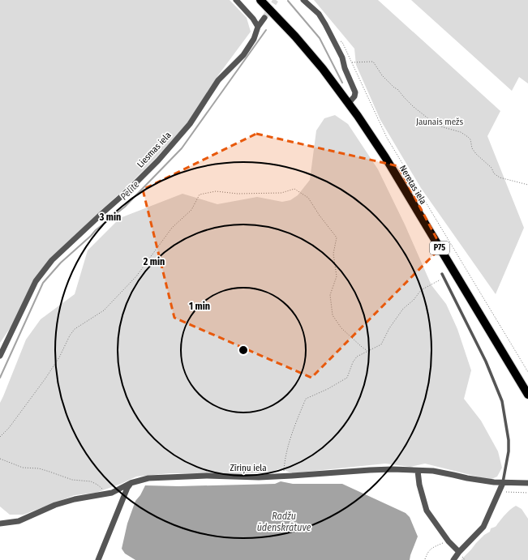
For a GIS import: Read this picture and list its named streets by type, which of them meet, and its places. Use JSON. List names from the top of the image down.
{
  "streets": {
    "main road": ["Neretas iela", "P75"],
    "street": ["Liesmas iela", "Zīriņu iela"]
  },
  "water": ["Pelīte", "Radžu ūdenskrātuve"],
  "parks": ["Jaunais mežs"],
  "rings": ["3 min", "2 min", "1 min"]
}
